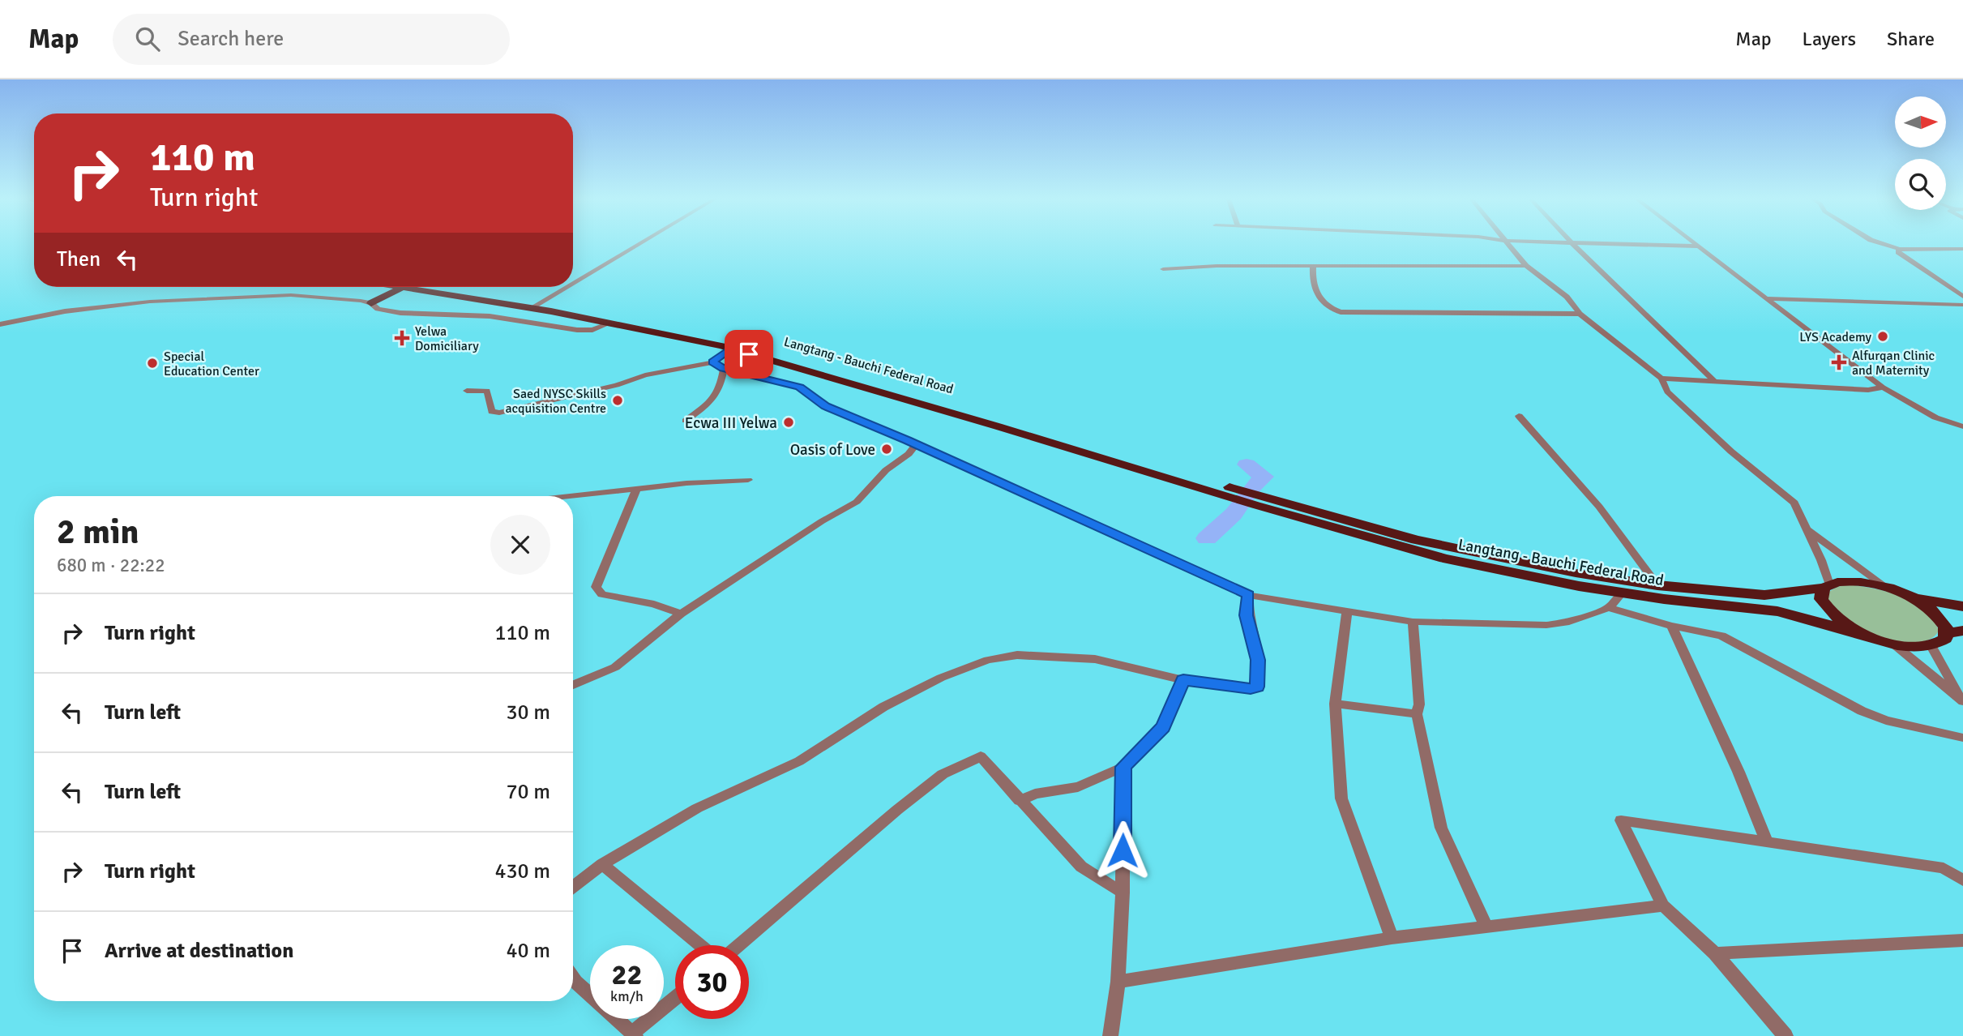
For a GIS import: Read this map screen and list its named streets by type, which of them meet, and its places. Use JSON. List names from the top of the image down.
{
  "streets": {
    "main road": ["Langtang - Bauchi Federal Road"]
  },
  "places": {
    "other": [
      "LYS Academy",
      "Special Education Center",
      "Saed NYSC Skills acquisition Centre",
      "Ecwa III Yelwa",
      "Oasis of Love"
    ],
    "health": ["Yelwa Domiciliary", "Alfurqan Clinic and Maternity"]
  },
  "north": "right",
  "page": {
    "header": "Map",
    "search": "Search here",
    "nav": ["Map", "Layers", "Share"],
    "turn": ["110 m", "Turn right"],
    "then": "Then",
    "heading": ["2 min", "680 m · 22:22"],
    "list": [
      {
        "name": "Turn right",
        "value": "110 m"
      },
      {
        "name": "Turn left",
        "value": "30 m"
      },
      {
        "name": "Turn left",
        "value": "70 m"
      },
      {
        "name": "Turn right",
        "value": "430 m"
      },
      {
        "name": "Arrive at destination",
        "value": "40 m"
      }
    ],
    "speed": "22 km/h",
    "limit": "30"
  }
}
